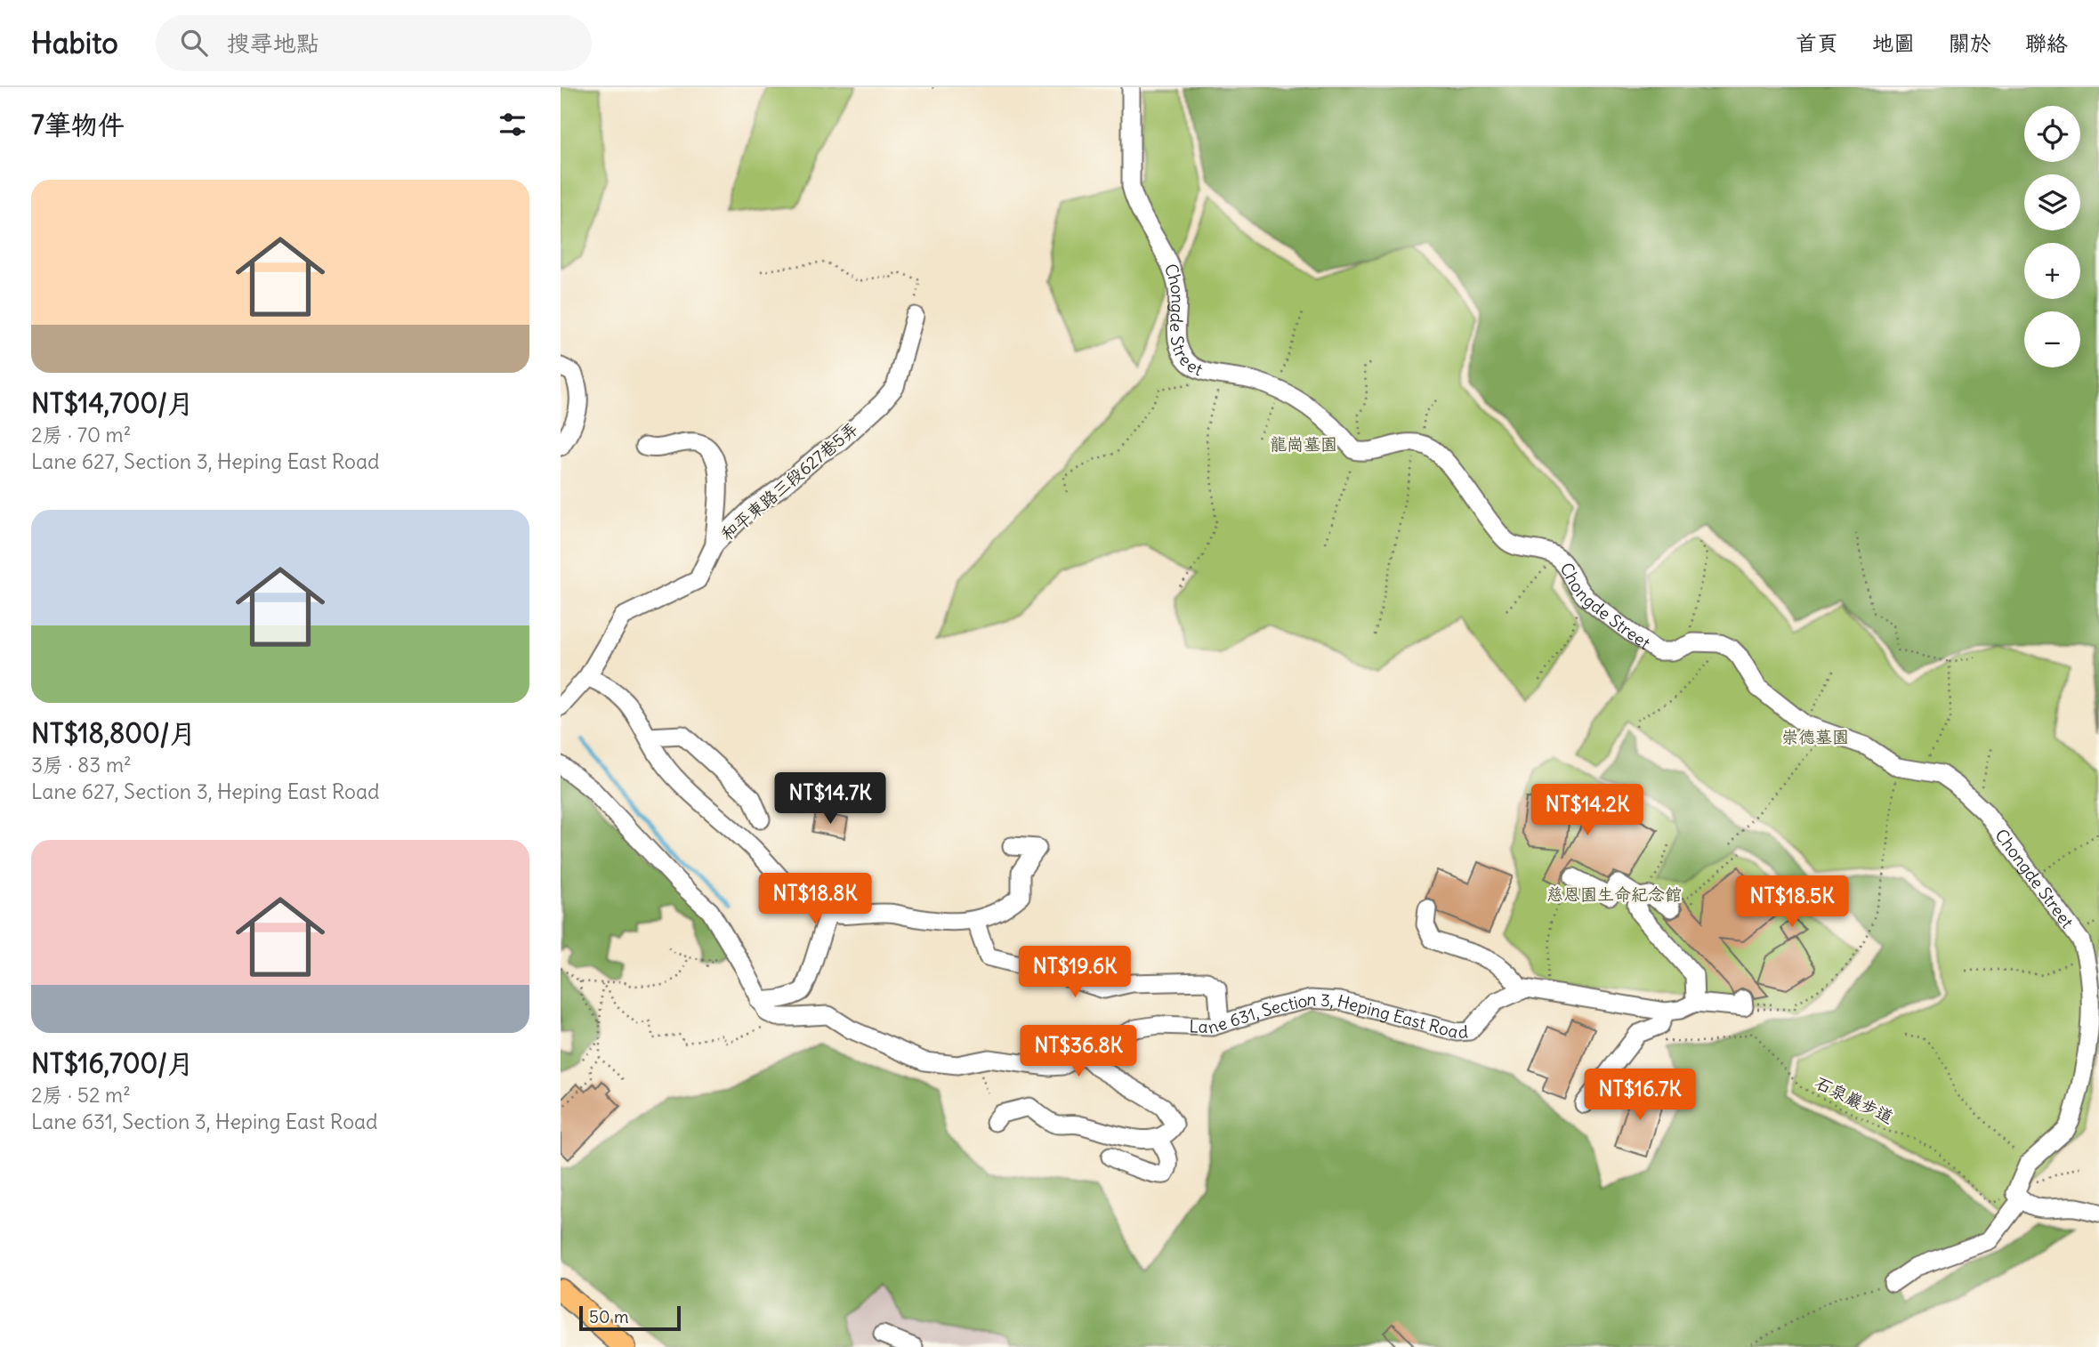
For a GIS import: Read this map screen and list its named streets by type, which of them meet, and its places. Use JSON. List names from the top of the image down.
{
  "streets": {
    "street": ["Chongde Street", "和平東路三段627巷5弄", "Lane 631, Section 3, Heping East Road"],
    "path": ["石泉巖步道"]
  },
  "crossings": [
    ["Chongde Street", "石泉巖步道"],
    ["Lane 631, Section 3, Heping East Road", "石泉巖步道"]
  ],
  "parks": ["龍崗墓園", "崇德墓園", "慈恩園生命紀念館"],
  "scale_bar": "50 m",
  "page": {
    "header": "Habito",
    "search": "搜尋地點",
    "nav": [
      "首頁",
      "地圖",
      "關於",
      "聯絡"
    ],
    "heading": "7筆物件",
    "map_buttons": ["+", "−"],
    "list": [
      {
        "name": "NT$14,700/月",
        "note": "2房 · 70 m² · Lane 627, Section 3, Heping East Road"
      },
      {
        "name": "NT$18,800/月",
        "note": "3房 · 83 m² · Lane 627, Section 3, Heping East Road"
      },
      {
        "name": "NT$16,700/月",
        "note": "2房 · 52 m² · Lane 631, Section 3, Heping East Road"
      }
    ],
    "price": [
      "NT$14.7K",
      "NT$14.2K",
      "NT$18.8K",
      "NT$18.5K",
      "NT$19.6K",
      "NT$36.8K",
      "NT$16.7K"
    ],
    "scale": "50 m"
  }
}
